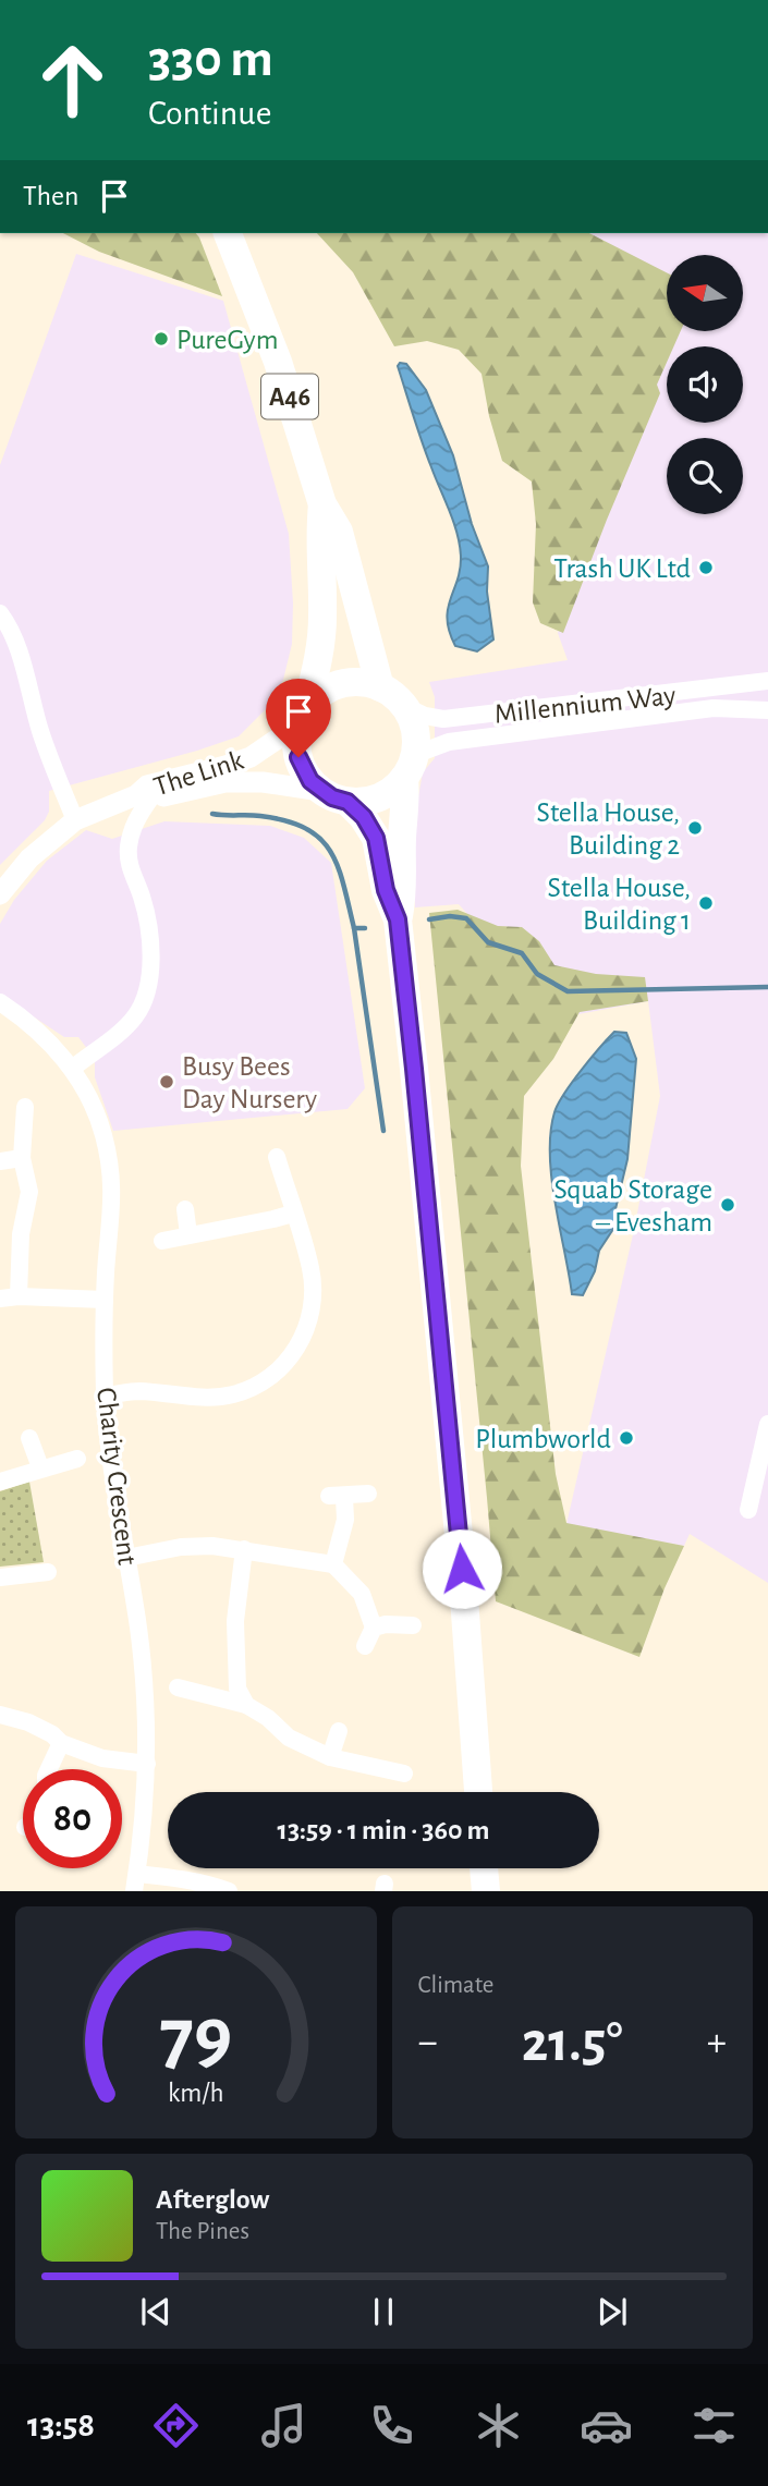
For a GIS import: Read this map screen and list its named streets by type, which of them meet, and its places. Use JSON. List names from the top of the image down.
{
  "streets": {
    "highway": ["A46"],
    "street": ["Millennium Way", "The Link", "Charity Crescent"]
  },
  "crossings": [
    ["A46", "Millennium Way"],
    ["A46", "The Link"],
    ["Millennium Way", "The Link"]
  ],
  "places": [
    "PureGym",
    "Trash UK Ltd",
    "Stella House, Building 2",
    "Stella House, Building 1",
    "Busy Bees Day Nursery",
    "Squab Storage – Evesham",
    "Plumbworld"
  ],
  "north": "left",
  "page": {
    "turn": ["330 m", "Continue"],
    "then": "Then",
    "limit": "80",
    "trip": "13:59 · 1 min · 360 m",
    "tile": "Climate",
    "heat": ["−", "21.5°", "+"],
    "song": ["Afterglow", "The Pines"],
    "tabs": "13:58",
    "gauge": ["79", "km/h"]
  }
}
